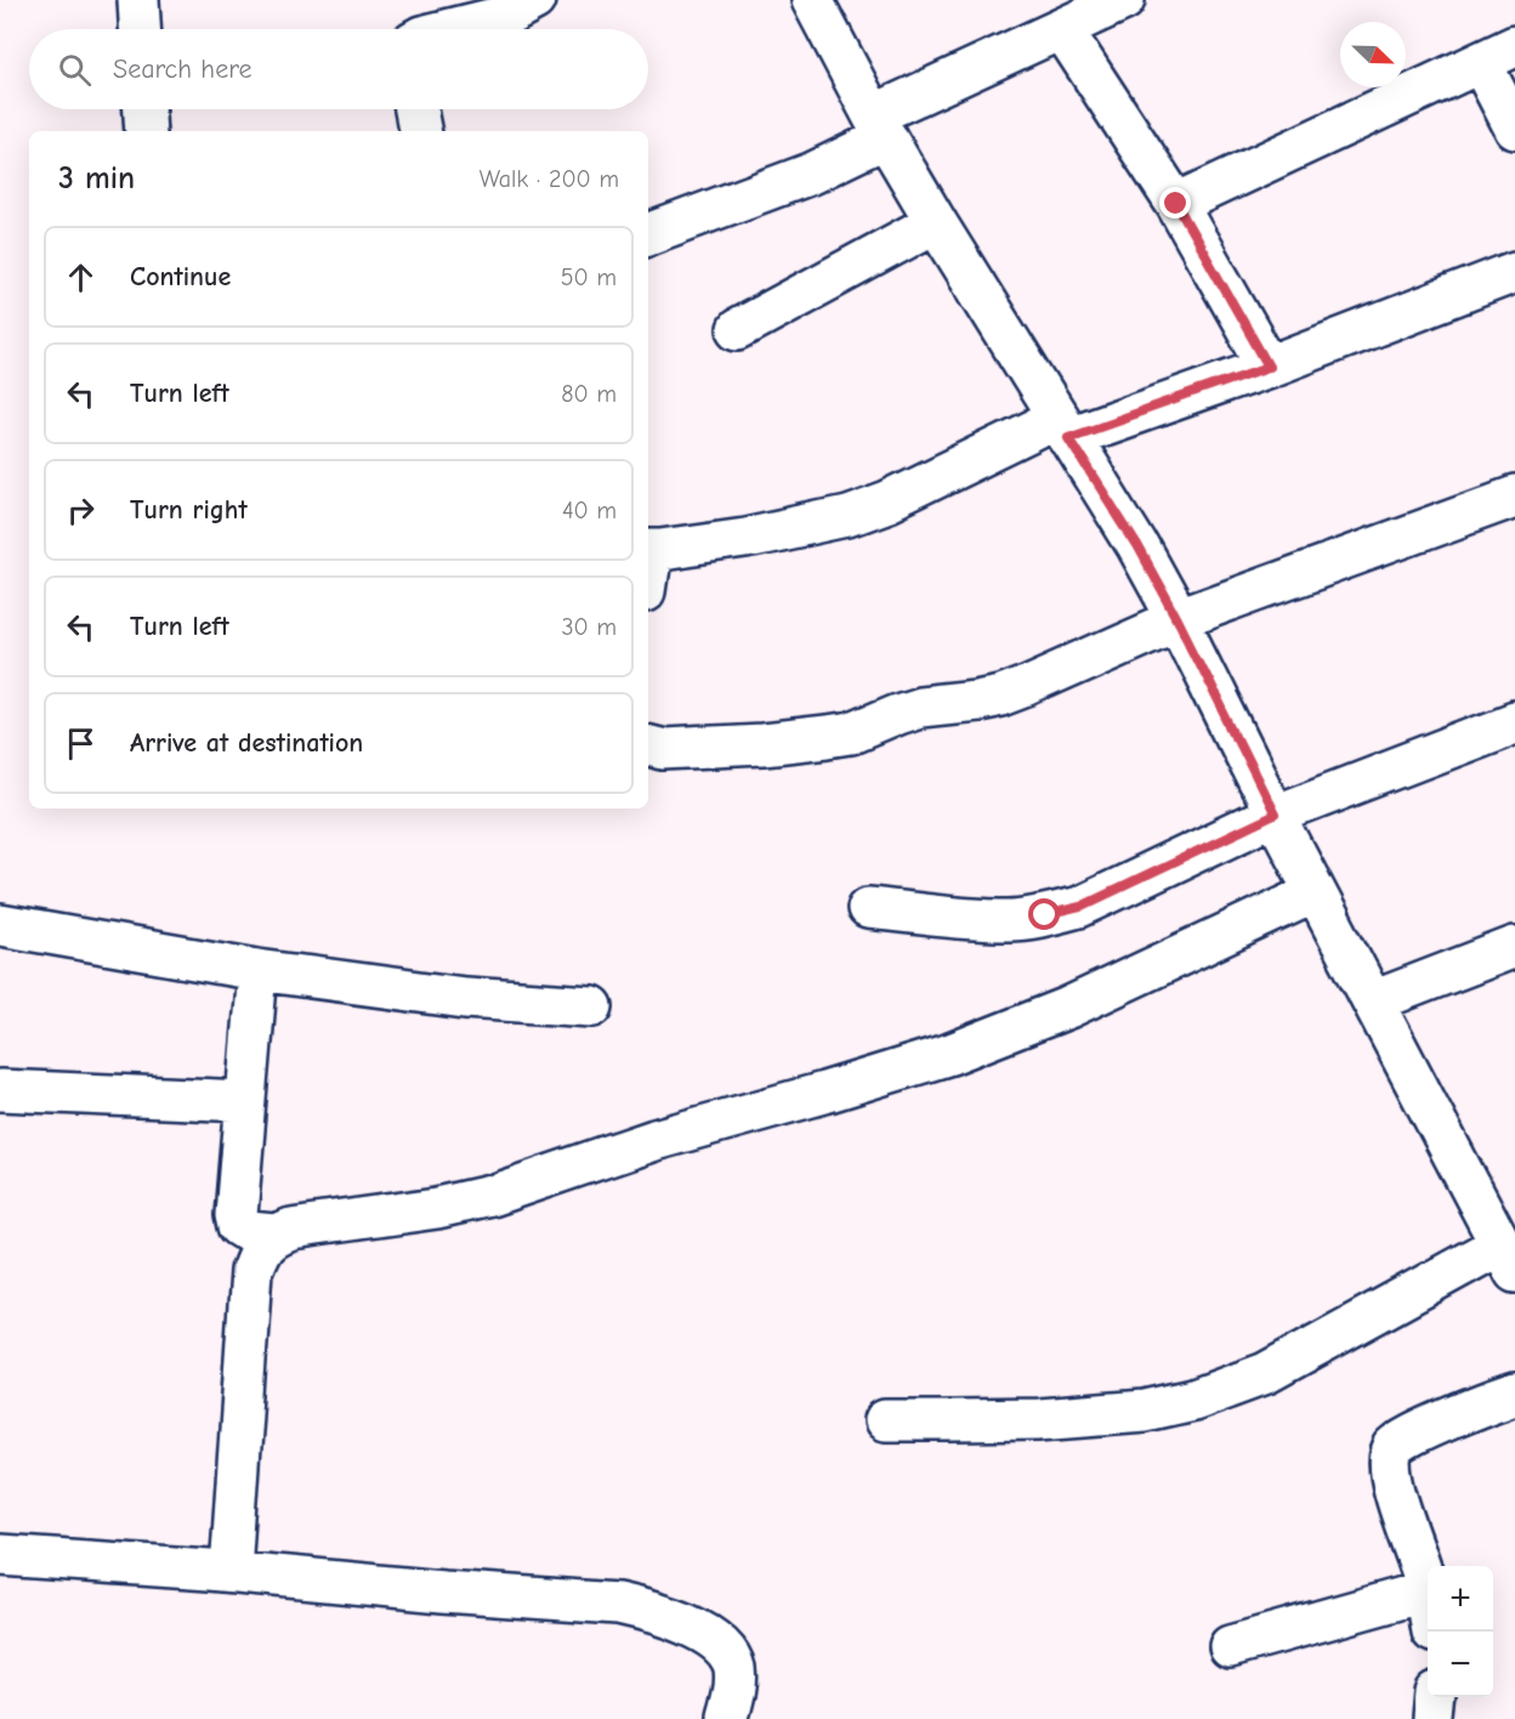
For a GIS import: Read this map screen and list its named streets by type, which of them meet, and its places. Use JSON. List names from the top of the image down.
{
  "north": "bottom right",
  "page": {
    "search": "Search here",
    "heading": ["3 min", "Walk · 200 m"],
    "list": [
      ["Continue", "50 m"],
      ["Turn left", "80 m"],
      ["Turn right", "40 m"],
      ["Turn left", "30 m"],
      "Arrive at destination"
    ],
    "map_buttons": ["+", "−"]
  }
}
